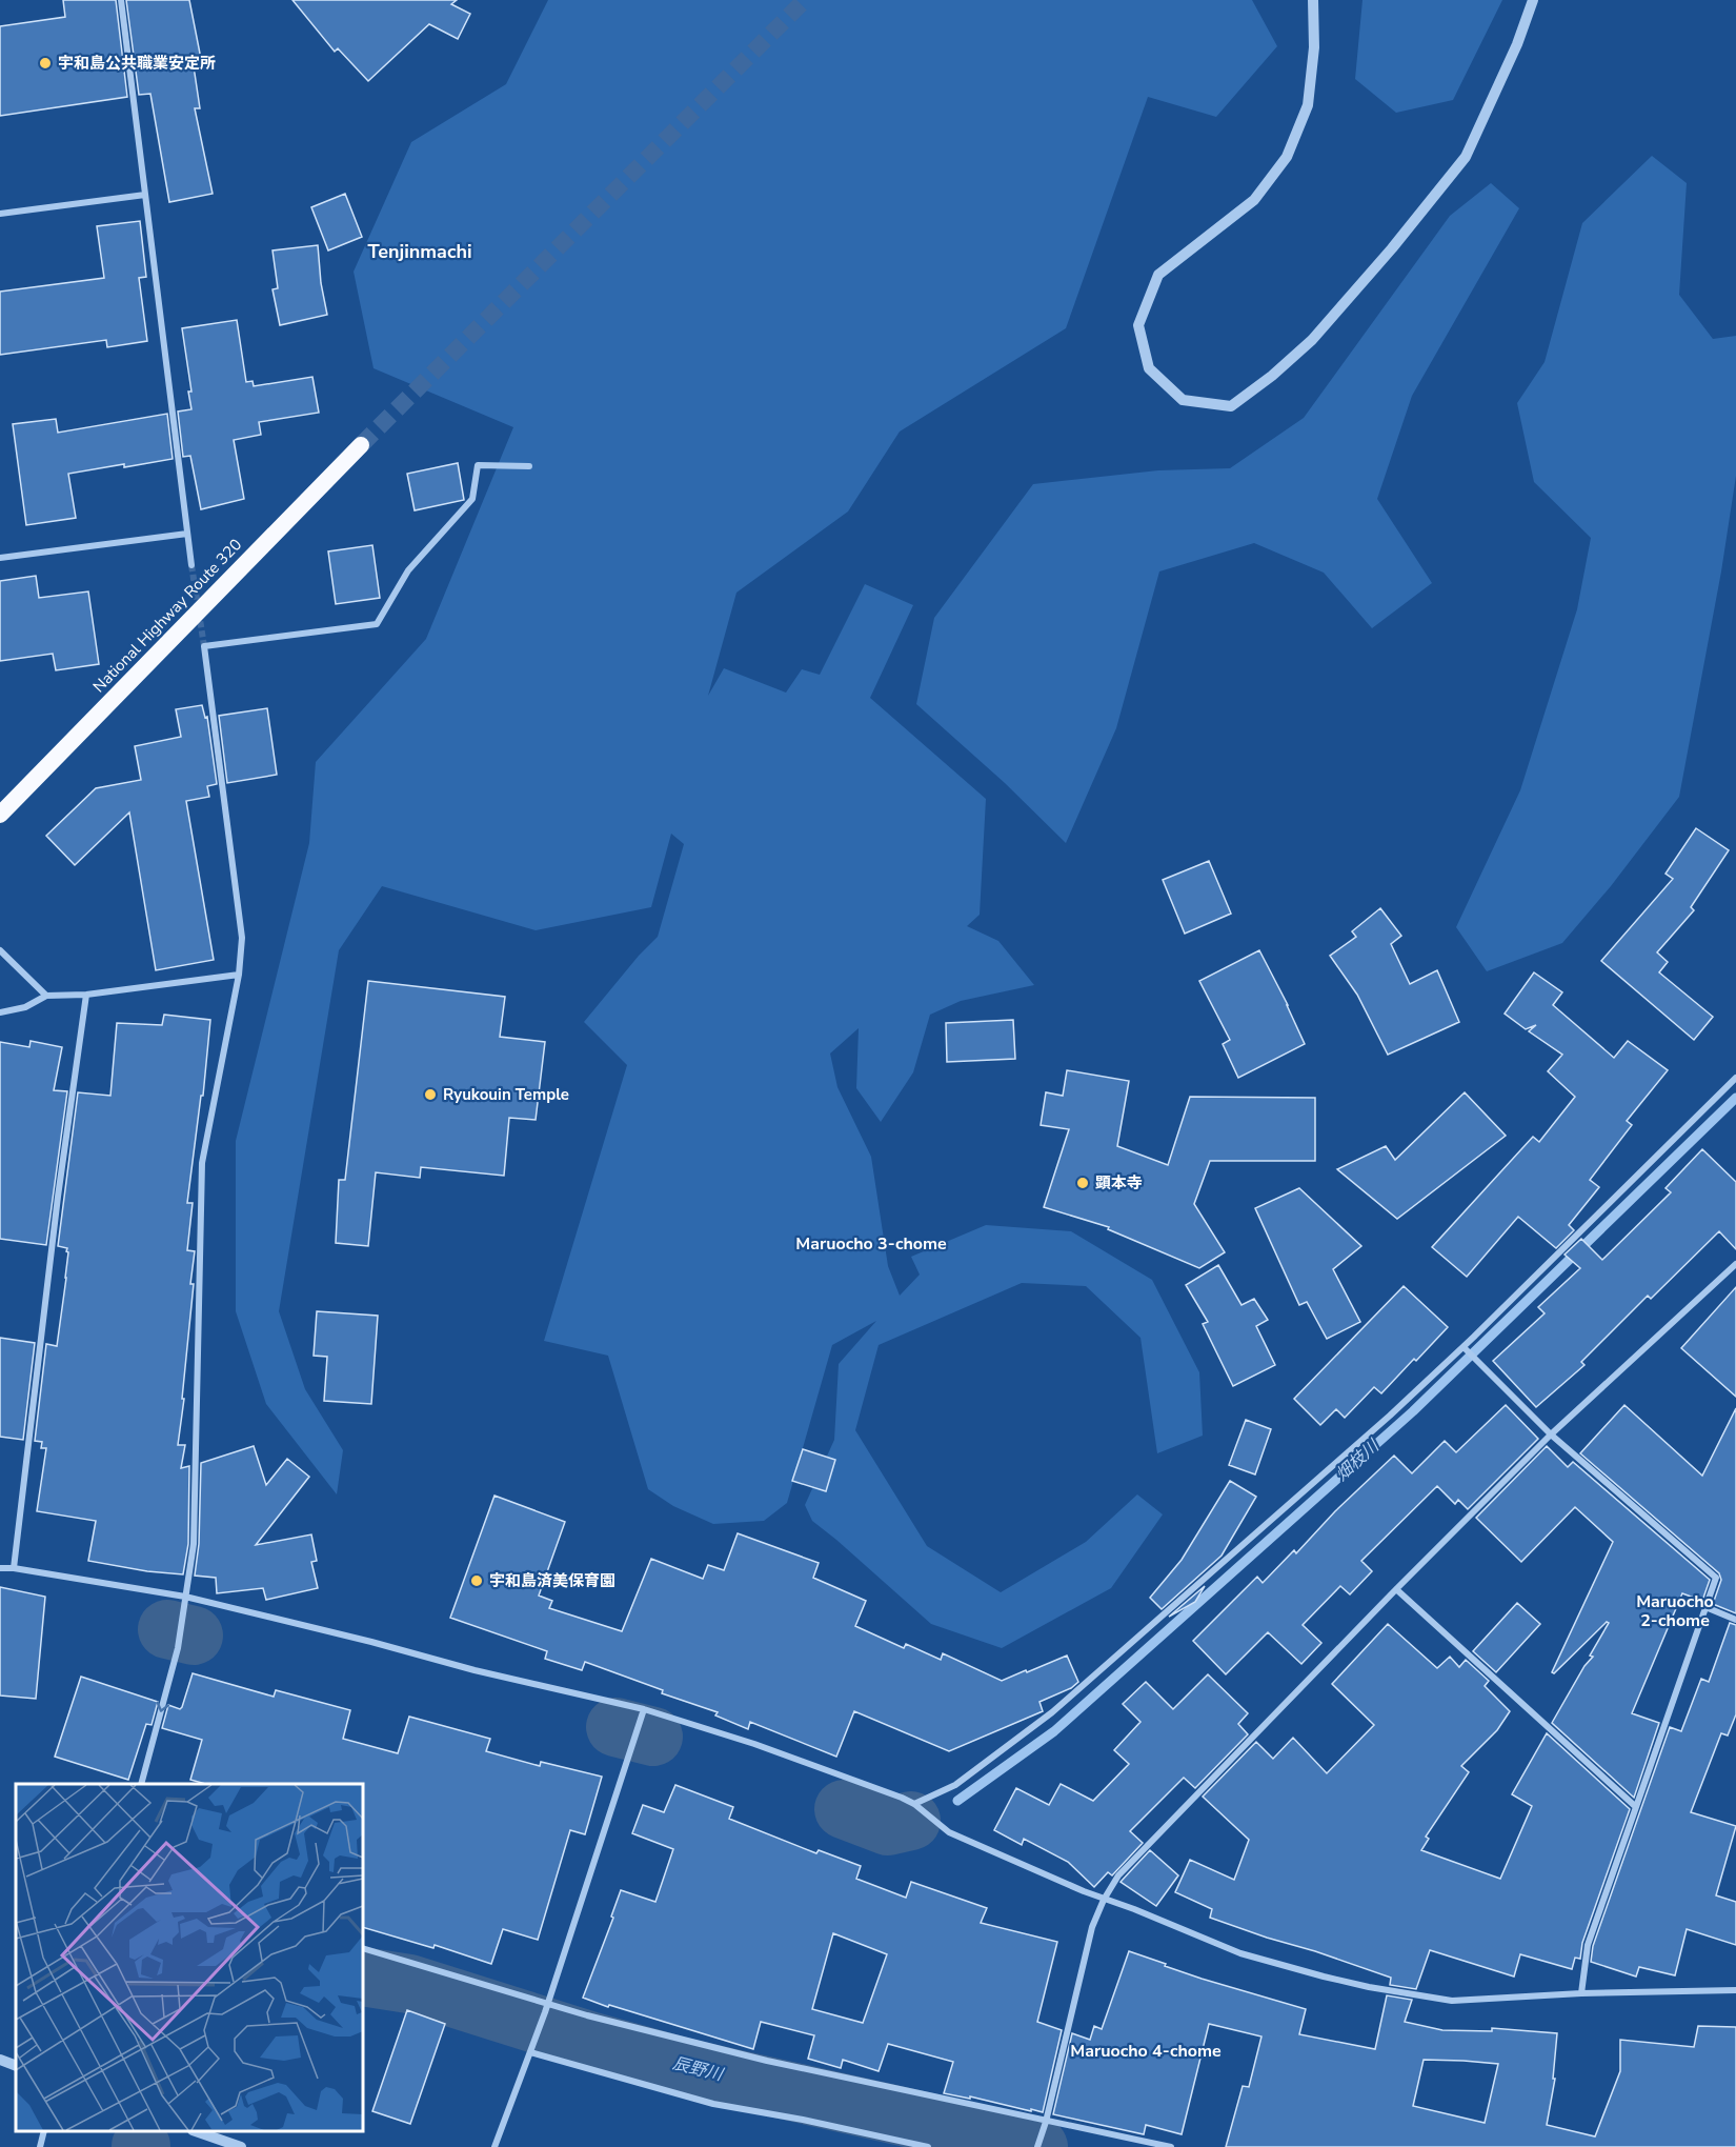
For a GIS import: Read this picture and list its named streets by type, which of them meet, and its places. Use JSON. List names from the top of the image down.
{
  "streets": {
    "highway": ["National Highway Route 320"]
  },
  "districts": [
    "Tenjinmachi",
    "Maruocho 3-chome",
    "Maruocho 2-chome",
    "Maruocho 4-chome"
  ],
  "water": ["畑枝川", "辰野川"],
  "places": [
    "宇和島公共職業安定所",
    "Ryukouin Temple",
    "顕本寺",
    "宇和島済美保育園"
  ]
}
